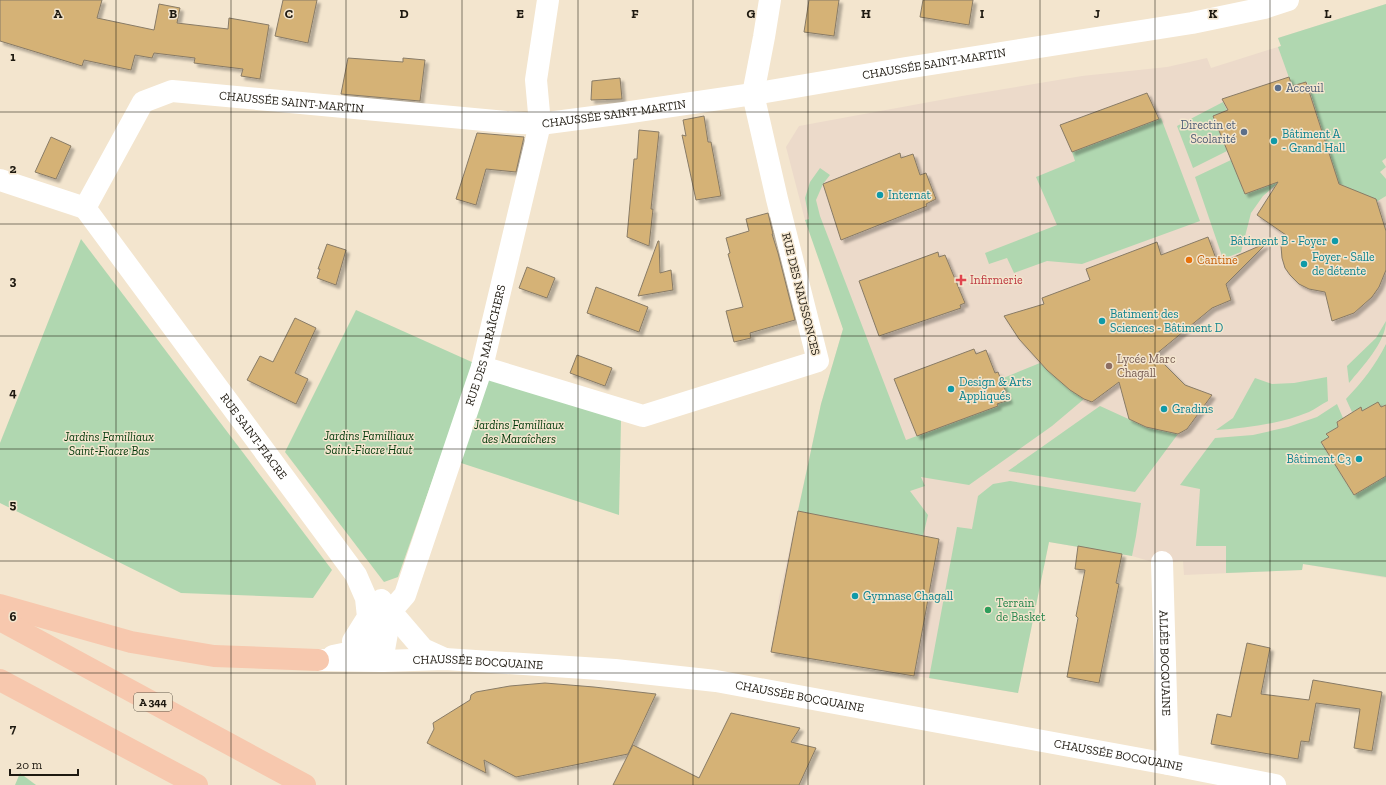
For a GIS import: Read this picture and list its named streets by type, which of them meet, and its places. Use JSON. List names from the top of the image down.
{
  "streets": {
    "highway": ["A 344"],
    "street": [
      "CHAUSSÉE SAINT-MARTIN",
      "RUE DES NAUSSONCES",
      "RUE DES MARAÎCHERS",
      "RUE SAINT-FIACRE",
      "CHAUSSÉE BOCQUAINE",
      "ALLÉE BOCQUAINE"
    ]
  },
  "crossings": [
    ["CHAUSSÉE SAINT-MARTIN", "RUE DES NAUSSONCES"],
    ["CHAUSSÉE SAINT-MARTIN", "RUE DES MARAÎCHERS"],
    ["CHAUSSÉE SAINT-MARTIN", "RUE SAINT-FIACRE"],
    ["RUE DES NAUSSONCES", "RUE DES MARAÎCHERS"],
    ["RUE DES MARAÎCHERS", "RUE SAINT-FIACRE"],
    ["RUE DES MARAÎCHERS", "CHAUSSÉE BOCQUAINE"],
    ["RUE SAINT-FIACRE", "CHAUSSÉE BOCQUAINE"],
    ["CHAUSSÉE BOCQUAINE", "ALLÉE BOCQUAINE"]
  ],
  "parks": ["Jardins Familliaux des Maraîchers", "Jardins Familliaux Saint-Fiacre Haut", "Jardins Familliaux Saint-Fiacre Bas"],
  "places": {
    "other": [
      "Acceuil",
      "Directin et Scolarité",
      "Bâtiment A - Grand Hall",
      "Internat",
      "Bâtiment B - Foyer",
      "Cantine",
      "Foyer - Salle de détente",
      "Batiment des Sciences - Bâtiment D",
      "Lycée Marc Chagall",
      "Design & Arts Appliqués",
      "Gradins",
      "Bâtiment C3",
      "Gymnase Chagall",
      "Terrain de Basket"
    ],
    "health": ["Infirmerie"]
  },
  "scale_bar": "20 m",
  "grid": {
    "columns": [
      "A",
      "B",
      "C",
      "D",
      "E",
      "F",
      "G",
      "H",
      "I",
      "J",
      "K",
      "L"
    ],
    "rows": [
      "1",
      "2",
      "3",
      "4",
      "5",
      "6",
      "7"
    ]
  }
}
